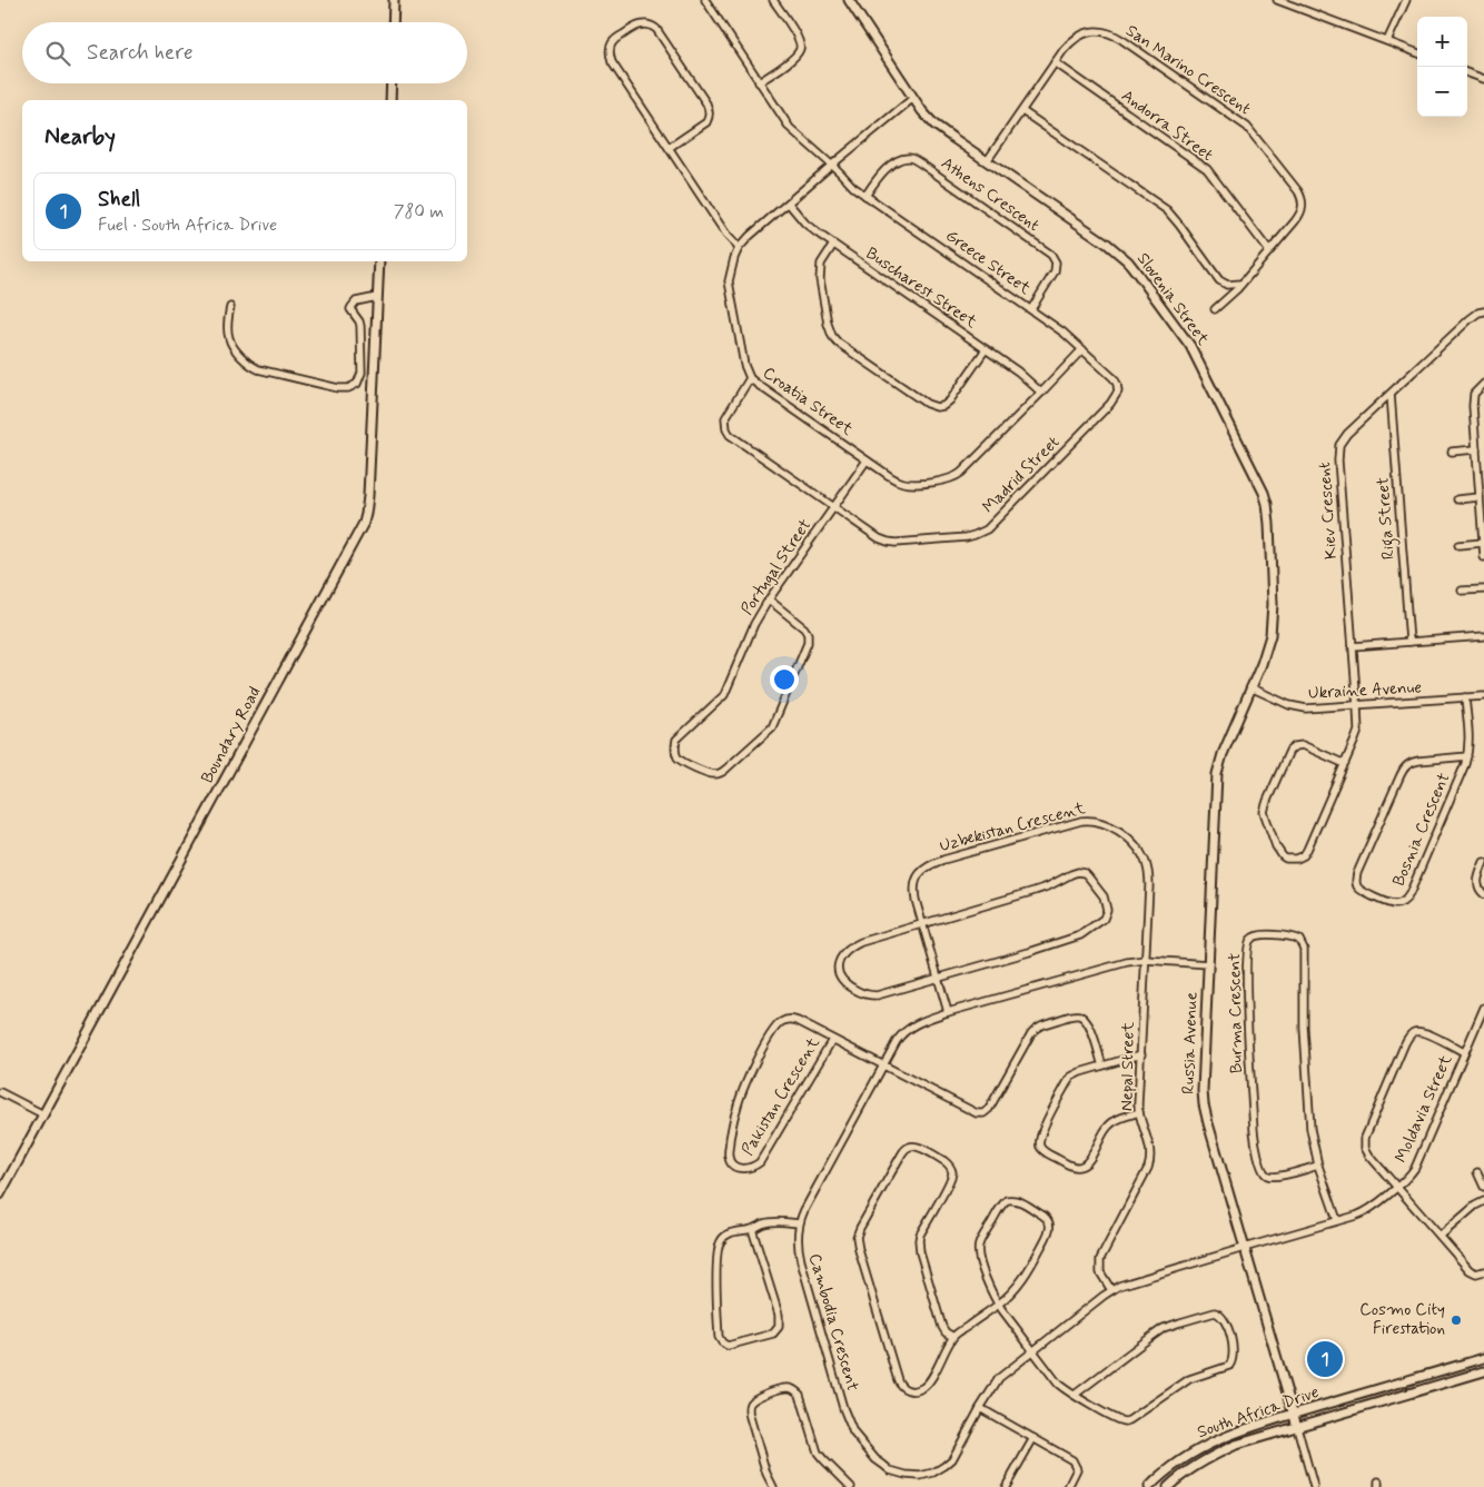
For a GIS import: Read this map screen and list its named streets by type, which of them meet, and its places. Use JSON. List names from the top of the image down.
{
  "streets": {
    "street": [
      "San Marino Crescent",
      "Andorra Street",
      "Athens Crescent",
      "Greece Street",
      "Buscharest Street",
      "Slovenia Street",
      "Croatia Street",
      "Madrid Street",
      "Kiev Crescent",
      "Riga Street",
      "Portugal Street",
      "Ukraine Avenue",
      "Boundary Road",
      "Uzbekistan Crescent",
      "Bosnia Crescent",
      "Burma Crescent",
      "Russia Avenue",
      "Nepal Street",
      "Pakistan Crescent",
      "Moldavia Street",
      "Cambodia Crescent",
      "South Africa Drive"
    ]
  },
  "crossings": [
    ["San Marino Crescent", "Andorra Street"],
    ["San Marino Crescent", "Slovenia Street"],
    ["Athens Crescent", "Greece Street"],
    ["Greece Street", "Croatia Street"],
    ["Greece Street", "Madrid Street"],
    ["Buscharest Street", "Croatia Street"],
    ["Slovenia Street", "Croatia Street"],
    ["Slovenia Street", "Ukraine Avenue"],
    ["Slovenia Street", "Russia Avenue"],
    ["Croatia Street", "Madrid Street"],
    ["Croatia Street", "Portugal Street"],
    ["Madrid Street", "Portugal Street"],
    ["Kiev Crescent", "Riga Street"],
    ["Kiev Crescent", "Ukraine Avenue"],
    ["Ukraine Avenue", "Bosnia Crescent"],
    ["Ukraine Avenue", "Russia Avenue"],
    ["Uzbekistan Crescent", "Nepal Street"],
    ["Uzbekistan Crescent", "Cambodia Crescent"],
    ["Burma Crescent", "Moldavia Street"],
    ["Russia Avenue", "Moldavia Street"],
    ["Russia Avenue", "Cambodia Crescent"],
    ["Russia Avenue", "South Africa Drive"],
    ["Nepal Street", "Cambodia Crescent"],
    ["Pakistan Crescent", "Cambodia Crescent"],
    ["Moldavia Street", "Cambodia Crescent"]
  ],
  "places": ["Cosmo City Firestation"],
  "page": {
    "map_buttons": ["+", "−"],
    "search": "Search here",
    "heading": "Nearby",
    "list": [
      {
        "mark": "1",
        "name": "Shell",
        "note": "Fuel · South Africa Drive",
        "value": "780 m"
      }
    ],
    "pins": "1"
  }
}
